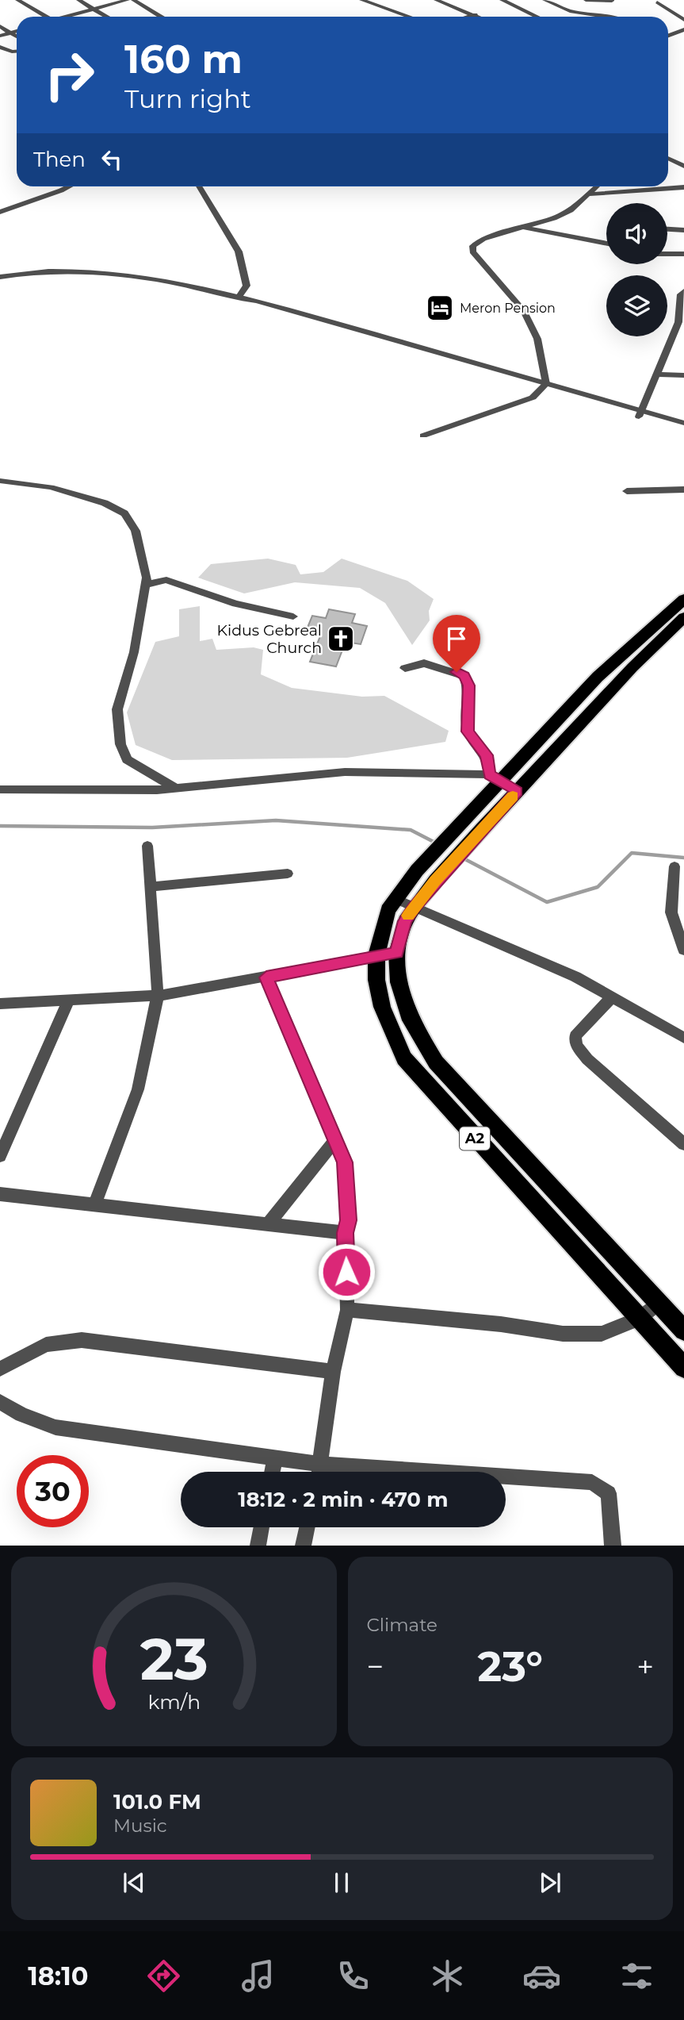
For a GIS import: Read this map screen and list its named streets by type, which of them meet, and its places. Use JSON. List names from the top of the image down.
{
  "streets": {
    "highway": ["A2"]
  },
  "places": {
    "hotel": ["Meron Pension"],
    "church": ["Kidus Gebreal Church"]
  },
  "page": {
    "turn": ["160 m", "Turn right"],
    "then": "Then",
    "limit": "30",
    "trip": "18:12 · 2 min · 470 m",
    "tile": "Climate",
    "heat": ["−", "23°", "+"],
    "song": ["101.0 FM", "Music"],
    "tabs": "18:10",
    "gauge": ["23", "km/h"]
  }
}
